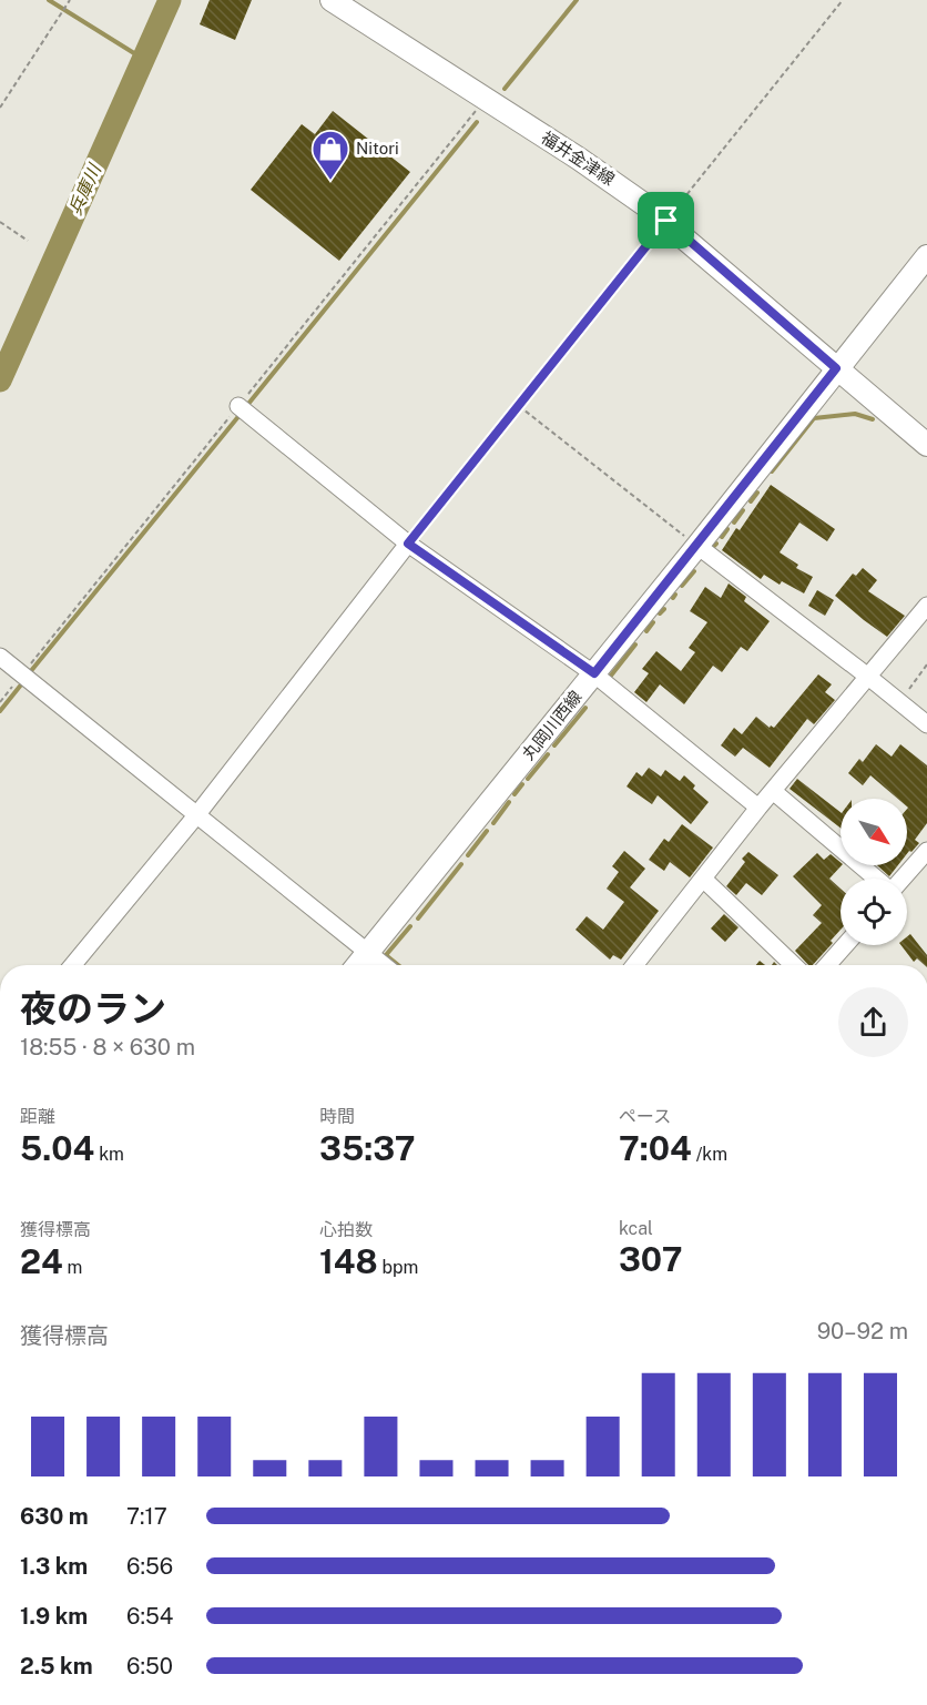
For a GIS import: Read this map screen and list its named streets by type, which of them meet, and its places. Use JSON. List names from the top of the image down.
{
  "streets": {
    "main road": ["福井金津線", "丸岡川西線"]
  },
  "crossings": [
    ["福井金津線", "丸岡川西線"]
  ],
  "water": ["兵庫川"],
  "places": {
    "shop": ["Nitori"]
  },
  "north": "bottom right",
  "page": {
    "heading": ["夜のラン", "18:55 · 8 × 630 m"],
    "stats": [
      ["距離", "5.04 km"],
      ["時間", "35:37"],
      ["ペース", "7:04 /km"],
      ["獲得標高", "24 m"],
      ["心拍数", "148 bpm"],
      ["kcal", "307"]
    ],
    "chart": ["獲得標高", "90–92 m"],
    "list": [
      {
        "name": "630 m",
        "note": "7:17"
      },
      {
        "name": "1.3 km",
        "note": "6:56"
      },
      {
        "name": "1.9 km",
        "note": "6:54"
      },
      {
        "name": "2.5 km",
        "note": "6:50"
      }
    ]
  }
}
